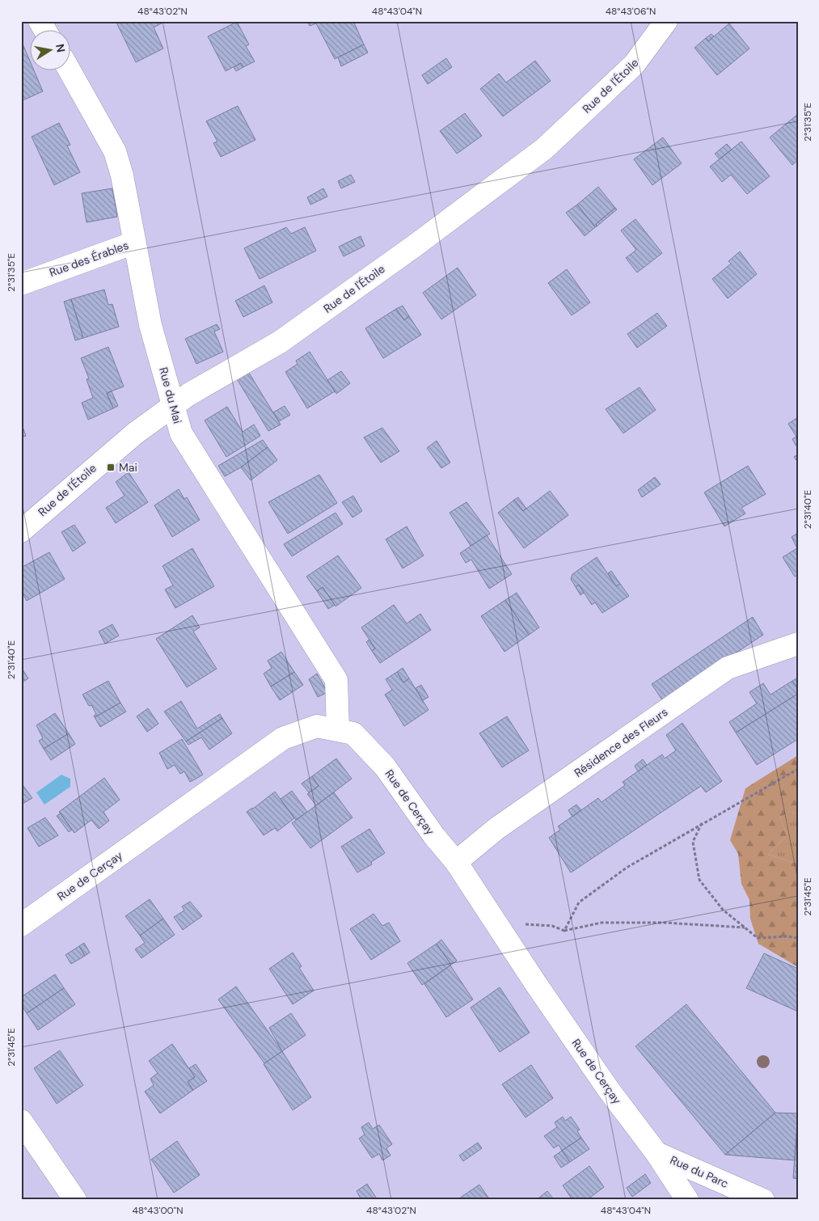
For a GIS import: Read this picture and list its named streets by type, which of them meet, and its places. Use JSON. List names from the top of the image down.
{
  "streets": {
    "street": [
      "Rue de l'Étoile",
      "Rue des Érables",
      "Rue du Mai",
      "Résidence des Fleurs",
      "Rue de Cerçay",
      "Rue du Parc"
    ]
  },
  "crossings": [
    ["Rue de l'Étoile", "Rue du Mai"],
    ["Rue des Érables", "Rue du Mai"],
    ["Rue du Mai", "Rue de Cerçay"],
    ["Résidence des Fleurs", "Rue de Cerçay"],
    ["Rue de Cerçay", "Rue du Parc"]
  ],
  "places": {
    "transit": ["Mai"]
  },
  "north": "right",
  "coordinates": [
    "48°43'02\"N",
    "48°43'04\"N",
    "48°43'06\"N",
    "2°31'35\"E",
    "2°31'40\"E",
    "2°31'45\"E",
    "48°43'00\"N"
  ]
}
